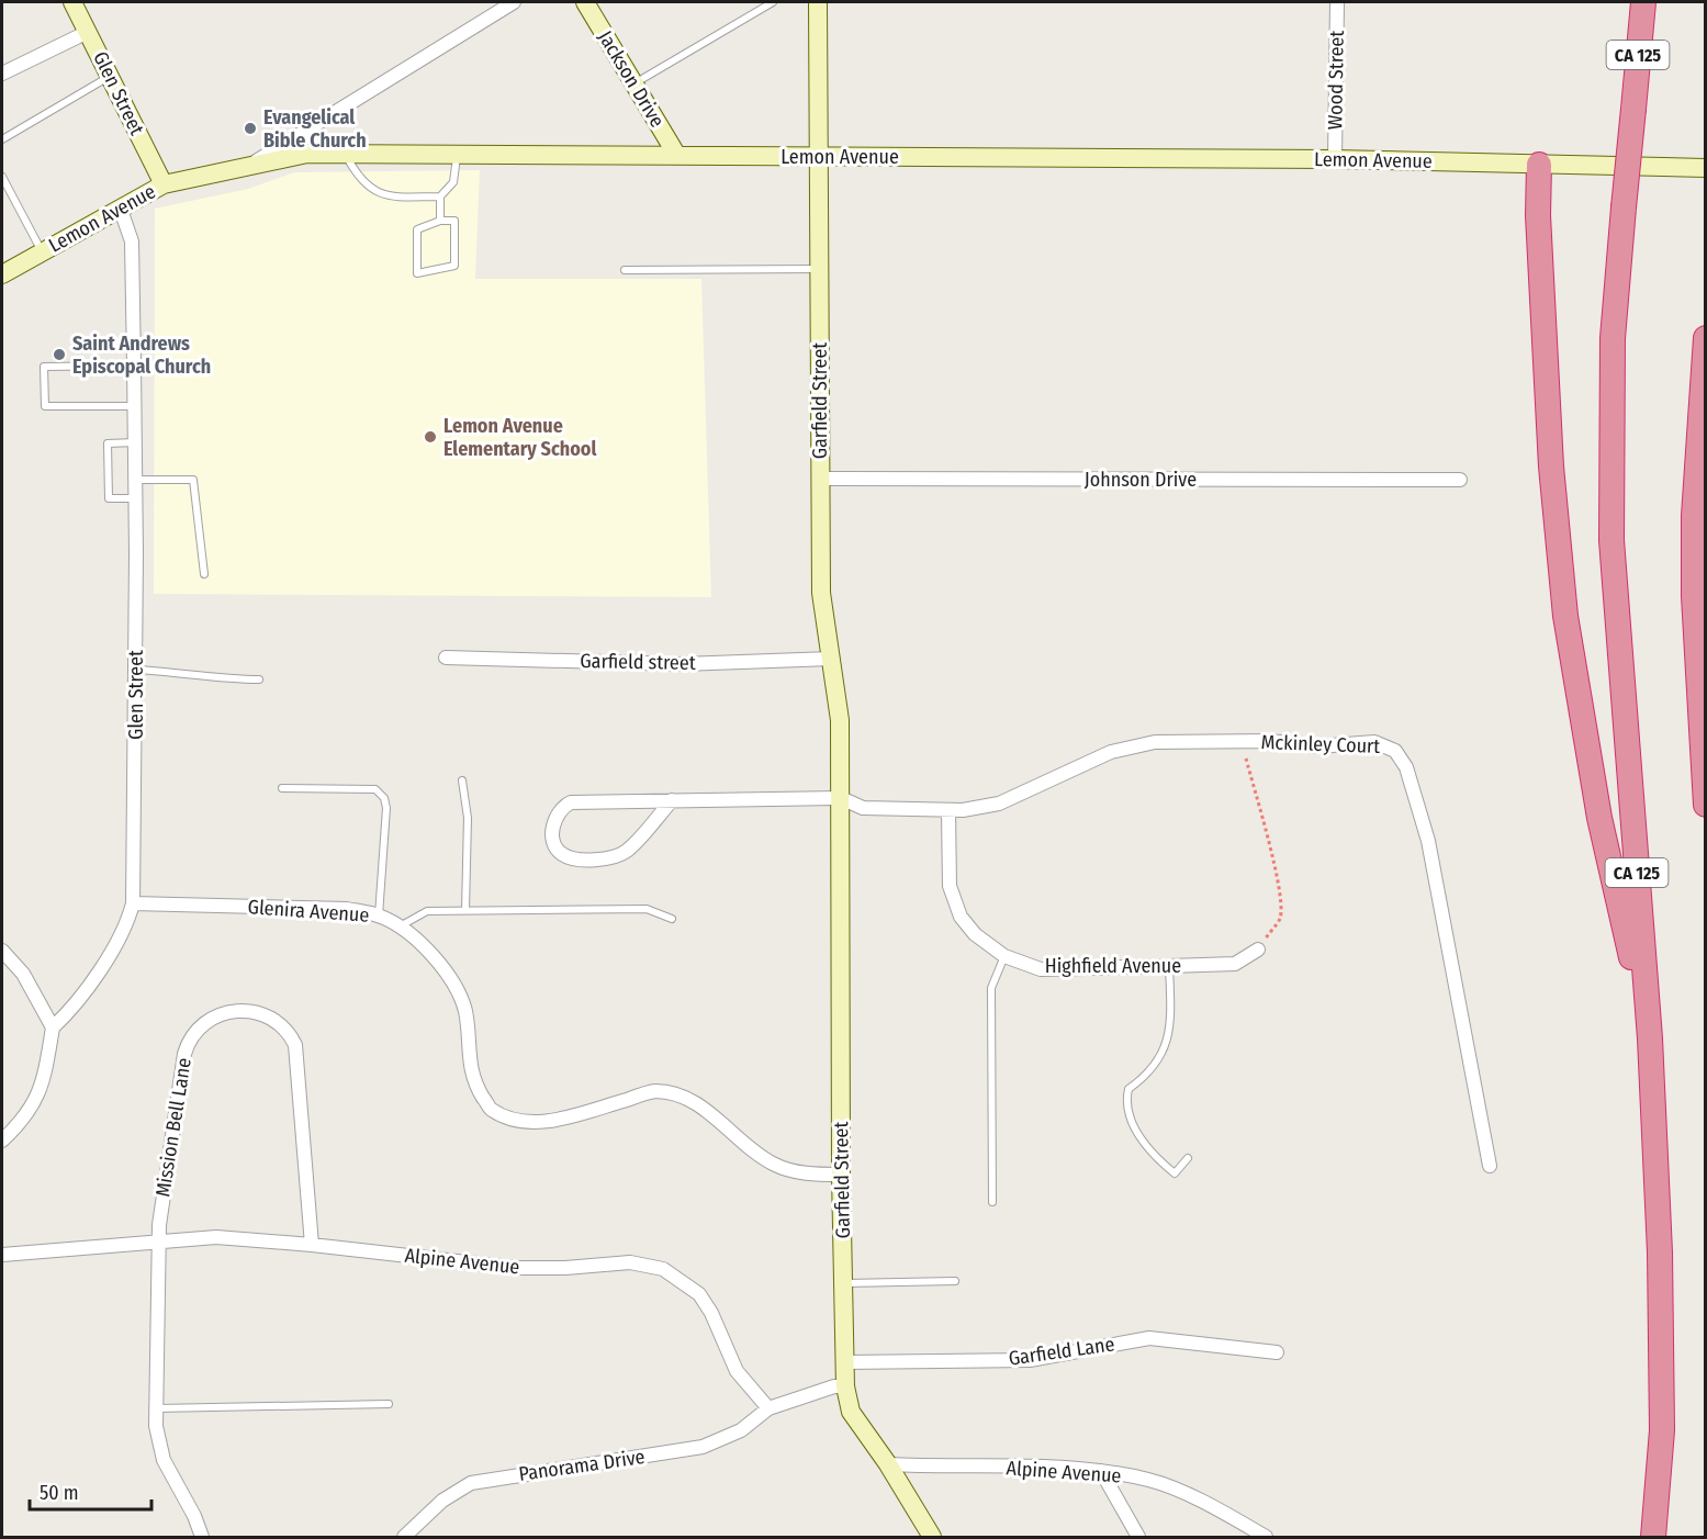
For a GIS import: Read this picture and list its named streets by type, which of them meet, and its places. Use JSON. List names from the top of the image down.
{
  "streets": {
    "highway": ["CA 125"],
    "main road": [
      "Jackson Drive",
      "Glen Street",
      "Lemon Avenue",
      "Garfield Street"
    ],
    "street": [
      "Wood Street",
      "Johnson Drive",
      "Garfield street",
      "Mckinley Court",
      "Glenira Avenue",
      "Highfield Avenue",
      "Mission Bell Lane",
      "Alpine Avenue",
      "Garfield Lane",
      "Panorama Drive"
    ]
  },
  "crossings": [
    ["Jackson Drive", "Lemon Avenue"],
    ["Wood Street", "Lemon Avenue"],
    ["Glen Street", "Lemon Avenue"],
    ["Glen Street", "Glenira Avenue"],
    ["Lemon Avenue", "Garfield Street"],
    ["Garfield Street", "Johnson Drive"],
    ["Garfield Street", "Garfield street"],
    ["Garfield Street", "Glenira Avenue"],
    ["Garfield Street", "Alpine Avenue"],
    ["Garfield Street", "Garfield Lane"],
    ["Mckinley Court", "Highfield Avenue"],
    ["Mission Bell Lane", "Alpine Avenue"],
    ["Alpine Avenue", "Panorama Drive"]
  ],
  "places": ["Evangelical Bible Church", "Saint Andrews Episcopal Church", "Lemon Avenue Elementary School"],
  "scale_bar": "50 m"
}
